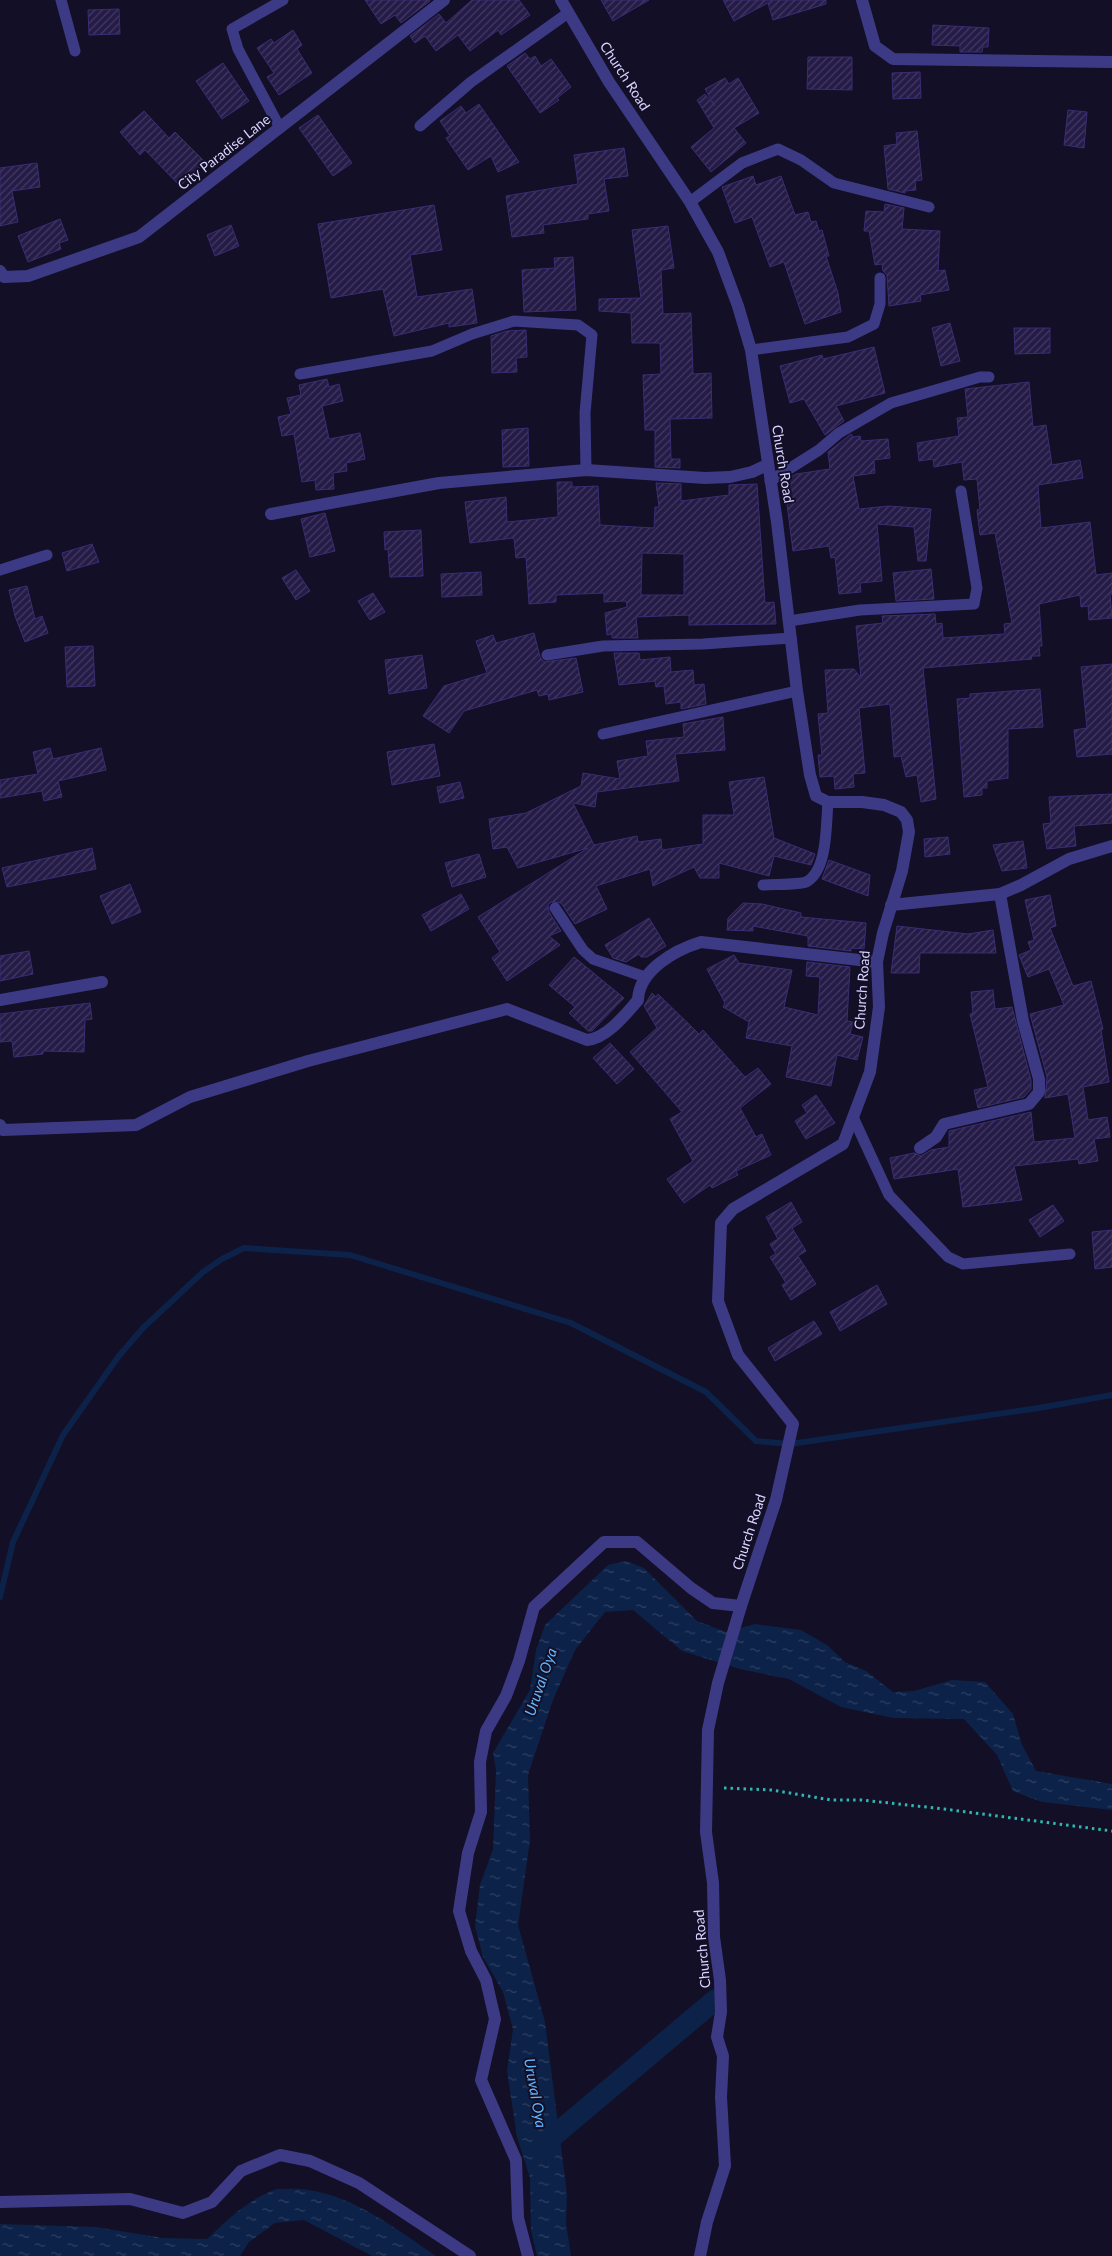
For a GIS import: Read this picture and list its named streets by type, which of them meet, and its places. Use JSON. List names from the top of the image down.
{
  "streets": {
    "street": ["Church Road", "City Paradise Lane"]
  },
  "water": ["Uruval Oya"]
}
